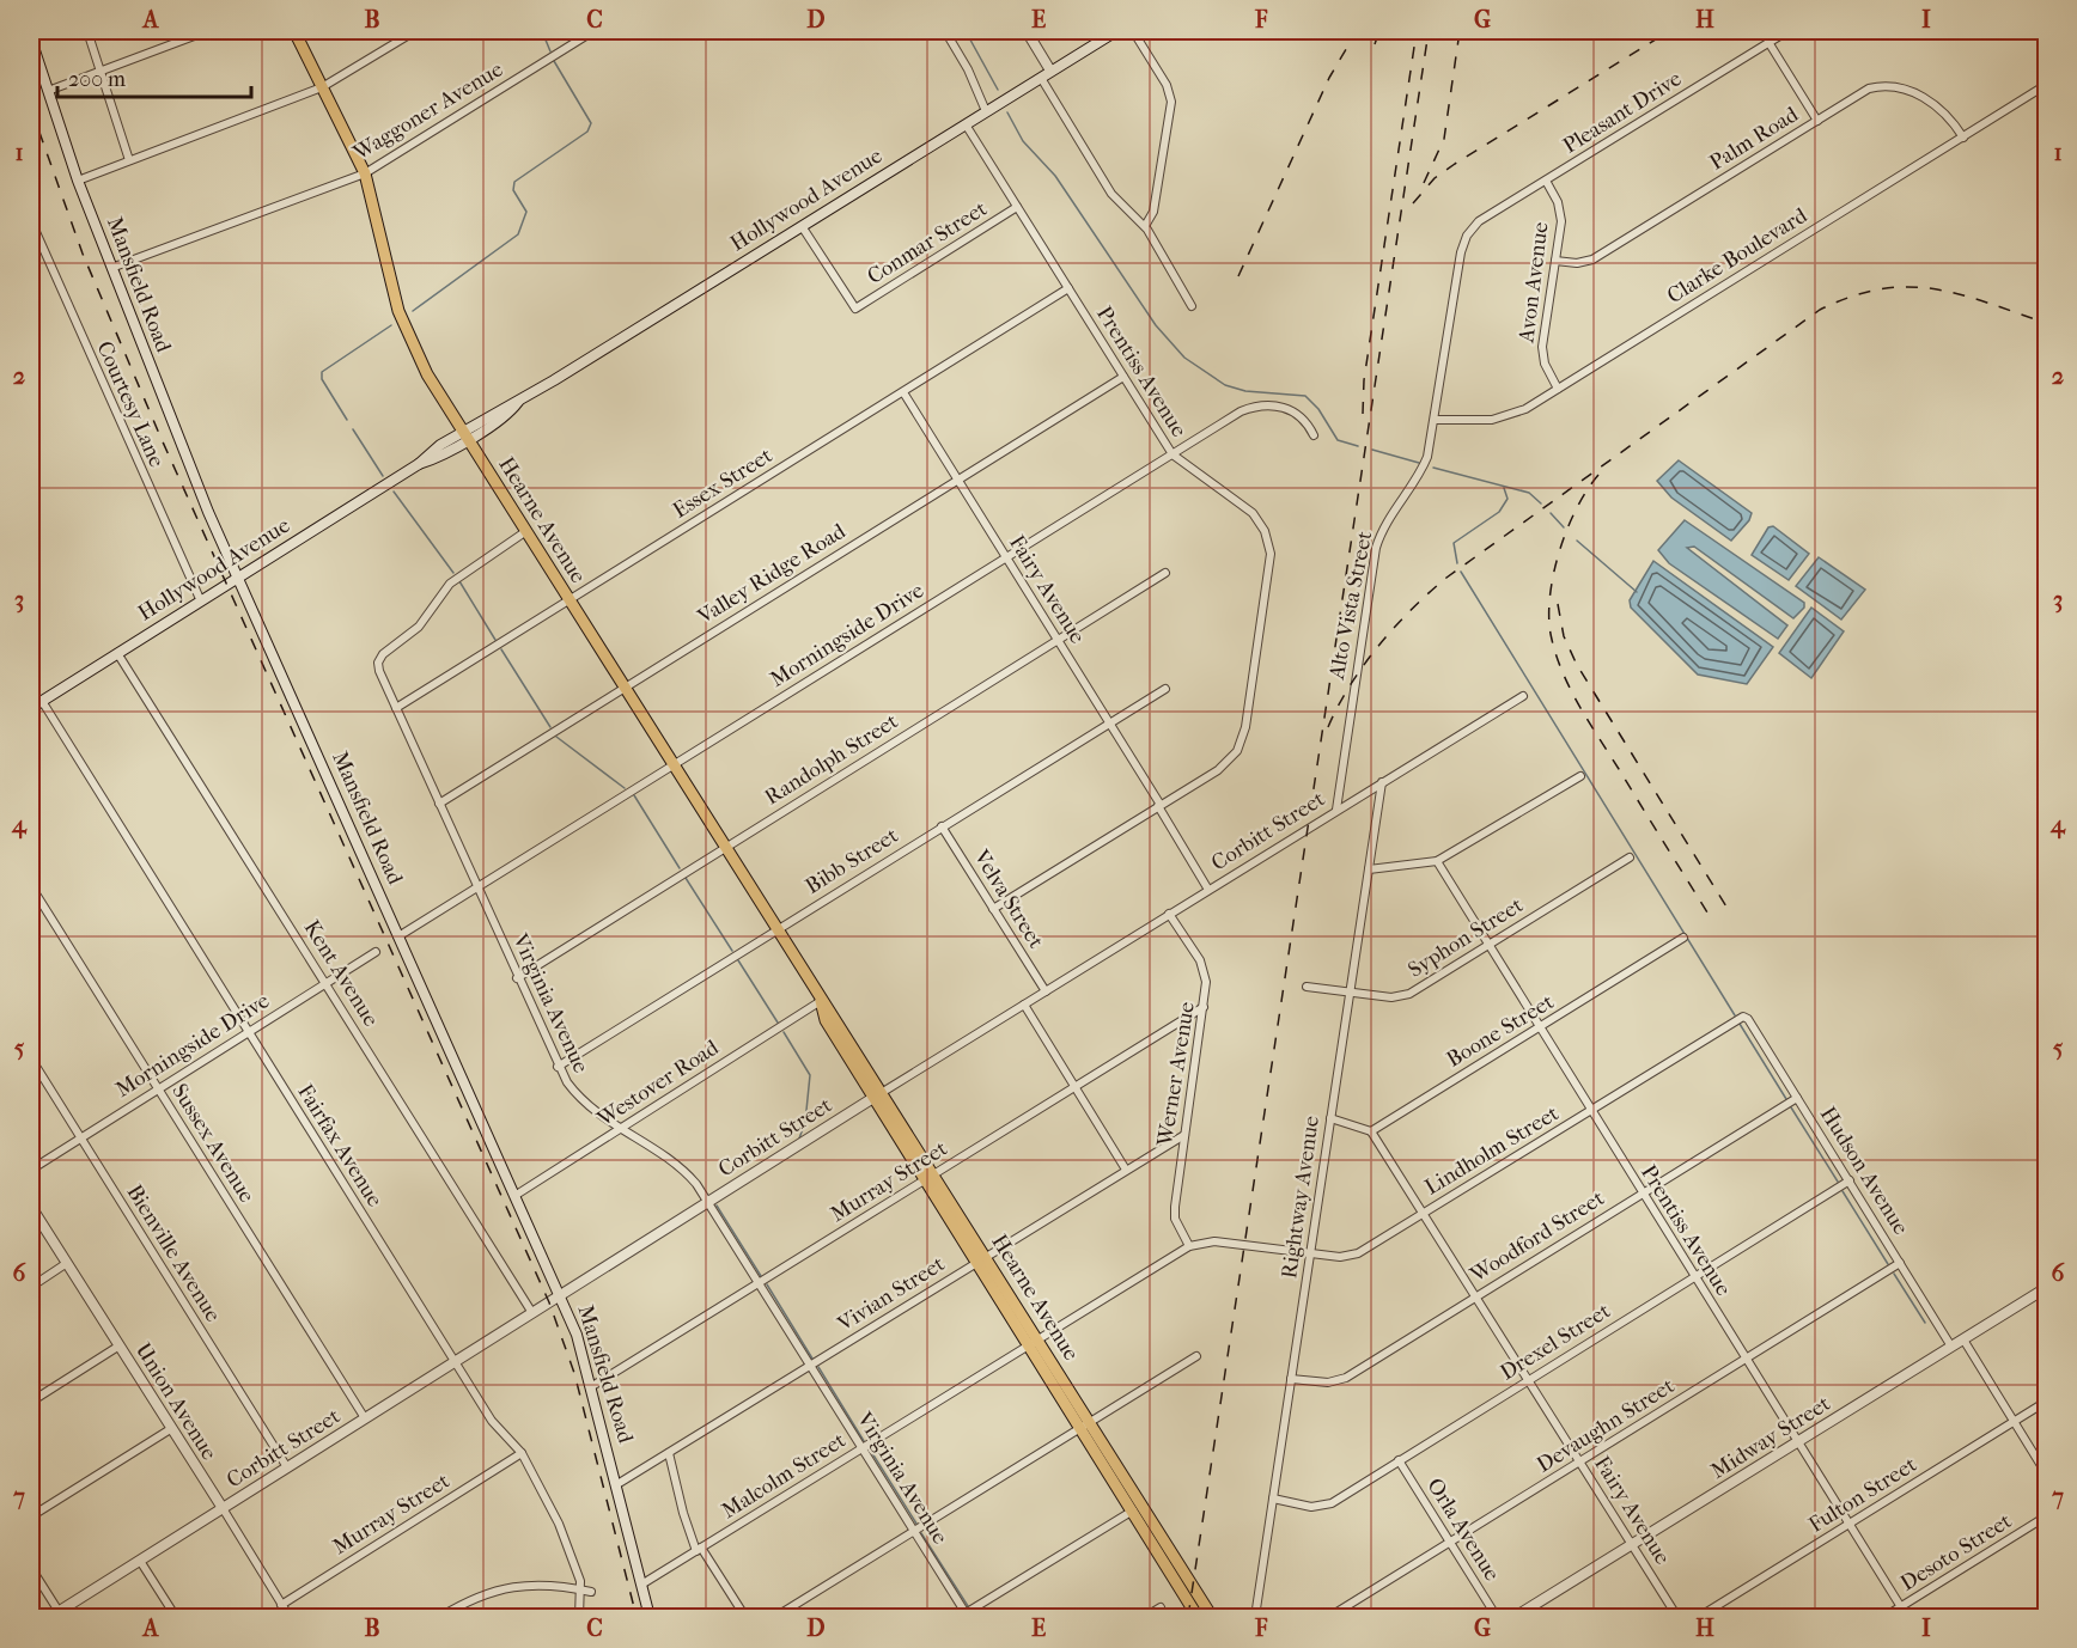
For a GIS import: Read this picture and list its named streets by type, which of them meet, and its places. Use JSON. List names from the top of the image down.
{
  "streets": {
    "main road": ["Hollywood Avenue", "Mansfield Road", "Hearne Avenue"],
    "street": [
      "Waggoner Avenue",
      "Pleasant Drive",
      "Palm Road",
      "Conmar Street",
      "Clarke Boulevard",
      "Avon Avenue",
      "Prentiss Avenue",
      "Courtesy Lane",
      "Essex Street",
      "Valley Ridge Road",
      "Fairy Avenue",
      "Alto Vista Street",
      "Morningside Drive",
      "Randolph Street",
      "Corbitt Street",
      "Bibb Street",
      "Velva Street",
      "Syphon Street",
      "Kent Avenue",
      "Virginia Avenue",
      "Boone Street",
      "Werner Avenue",
      "Westover Road",
      "Sussex Avenue",
      "Fairfax Avenue",
      "Lindholm Street",
      "Hudson Avenue",
      "Murray Street",
      "Rightway Avenue",
      "Woodford Street",
      "Bienville Avenue",
      "Vivian Street",
      "Drexel Street",
      "Union Avenue",
      "Devaughn Street",
      "Midway Street",
      "Malcolm Street",
      "Fulton Street",
      "Orla Avenue",
      "Desoto Street"
    ]
  },
  "crossings": [
    ["Waggoner Avenue", "Mansfield Road"],
    ["Waggoner Avenue", "Hearne Avenue"],
    ["Pleasant Drive", "Avon Avenue"],
    ["Pleasant Drive", "Alto Vista Street"],
    ["Palm Road", "Clarke Boulevard"],
    ["Palm Road", "Avon Avenue"],
    ["Hollywood Avenue", "Conmar Street"],
    ["Hollywood Avenue", "Mansfield Road"],
    ["Hollywood Avenue", "Prentiss Avenue"],
    ["Hollywood Avenue", "Courtesy Lane"],
    ["Hollywood Avenue", "Hearne Avenue"],
    ["Hollywood Avenue", "Kent Avenue"],
    ["Hollywood Avenue", "Fairfax Avenue"],
    ["Conmar Street", "Prentiss Avenue"],
    ["Clarke Boulevard", "Avon Avenue"],
    ["Clarke Boulevard", "Alto Vista Street"],
    ["Mansfield Road", "Morningside Drive"],
    ["Mansfield Road", "Corbitt Street"],
    ["Mansfield Road", "Westover Road"],
    ["Mansfield Road", "Murray Street"],
    ["Mansfield Road", "Vivian Street"],
    ["Mansfield Road", "Malcolm Street"],
    ["Prentiss Avenue", "Essex Street"],
    ["Prentiss Avenue", "Valley Ridge Road"],
    ["Prentiss Avenue", "Fairy Avenue"],
    ["Prentiss Avenue", "Morningside Drive"],
    ["Prentiss Avenue", "Syphon Street"],
    ["Prentiss Avenue", "Boone Street"],
    ["Prentiss Avenue", "Lindholm Street"],
    ["Prentiss Avenue", "Woodford Street"],
    ["Prentiss Avenue", "Drexel Street"],
    ["Prentiss Avenue", "Devaughn Street"],
    ["Prentiss Avenue", "Midway Street"],
    ["Prentiss Avenue", "Fulton Street"],
    ["Prentiss Avenue", "Desoto Street"],
    ["Essex Street", "Hearne Avenue"],
    ["Essex Street", "Fairy Avenue"],
    ["Essex Street", "Virginia Avenue"],
    ["Hearne Avenue", "Valley Ridge Road"],
    ["Hearne Avenue", "Morningside Drive"],
    ["Hearne Avenue", "Randolph Street"],
    ["Hearne Avenue", "Corbitt Street"],
    ["Hearne Avenue", "Bibb Street"],
    ["Hearne Avenue", "Virginia Avenue"],
    ["Hearne Avenue", "Westover Road"],
    ["Hearne Avenue", "Murray Street"],
    ["Hearne Avenue", "Vivian Street"],
    ["Hearne Avenue", "Malcolm Street"],
    ["Valley Ridge Road", "Fairy Avenue"],
    ["Valley Ridge Road", "Virginia Avenue"],
    ["Fairy Avenue", "Morningside Drive"],
    ["Fairy Avenue", "Randolph Street"],
    ["Fairy Avenue", "Corbitt Street"],
    ["Fairy Avenue", "Bibb Street"],
    ["Fairy Avenue", "Boone Street"],
    ["Fairy Avenue", "Lindholm Street"],
    ["Fairy Avenue", "Woodford Street"],
    ["Fairy Avenue", "Drexel Street"],
    ["Fairy Avenue", "Devaughn Street"],
    ["Fairy Avenue", "Midway Street"],
    ["Alto Vista Street", "Corbitt Street"],
    ["Morningside Drive", "Kent Avenue"],
    ["Morningside Drive", "Virginia Avenue"],
    ["Morningside Drive", "Sussex Avenue"],
    ["Morningside Drive", "Fairfax Avenue"],
    ["Morningside Drive", "Bienville Avenue"],
    ["Randolph Street", "Virginia Avenue"],
    ["Corbitt Street", "Velva Street"],
    ["Corbitt Street", "Kent Avenue"],
    ["Corbitt Street", "Virginia Avenue"],
    ["Corbitt Street", "Werner Avenue"],
    ["Corbitt Street", "Sussex Avenue"],
    ["Corbitt Street", "Fairfax Avenue"],
    ["Corbitt Street", "Rightway Avenue"],
    ["Corbitt Street", "Bienville Avenue"],
    ["Corbitt Street", "Union Avenue"],
    ["Bibb Street", "Velva Street"],
    ["Bibb Street", "Virginia Avenue"],
    ["Syphon Street", "Rightway Avenue"],
    ["Virginia Avenue", "Westover Road"],
    ["Virginia Avenue", "Murray Street"],
    ["Virginia Avenue", "Vivian Street"],
    ["Virginia Avenue", "Malcolm Street"],
    ["Werner Avenue", "Murray Street"],
    ["Werner Avenue", "Vivian Street"],
    ["Werner Avenue", "Malcolm Street"],
    ["Fairfax Avenue", "Murray Street"],
    ["Lindholm Street", "Hudson Avenue"],
    ["Lindholm Street", "Rightway Avenue"],
    ["Lindholm Street", "Malcolm Street"],
    ["Hudson Avenue", "Woodford Street"],
    ["Hudson Avenue", "Drexel Street"],
    ["Hudson Avenue", "Devaughn Street"],
    ["Hudson Avenue", "Midway Street"],
    ["Murray Street", "Union Avenue"],
    ["Rightway Avenue", "Woodford Street"],
    ["Rightway Avenue", "Drexel Street"],
    ["Drexel Street", "Orla Avenue"],
    ["Devaughn Street", "Orla Avenue"]
  ],
  "scale_bar": "200 m",
  "grid": {
    "columns": [
      "A",
      "B",
      "C",
      "D",
      "E",
      "F",
      "G",
      "H",
      "I"
    ],
    "rows": [
      "1",
      "2",
      "3",
      "4",
      "5",
      "6",
      "7"
    ]
  }
}
